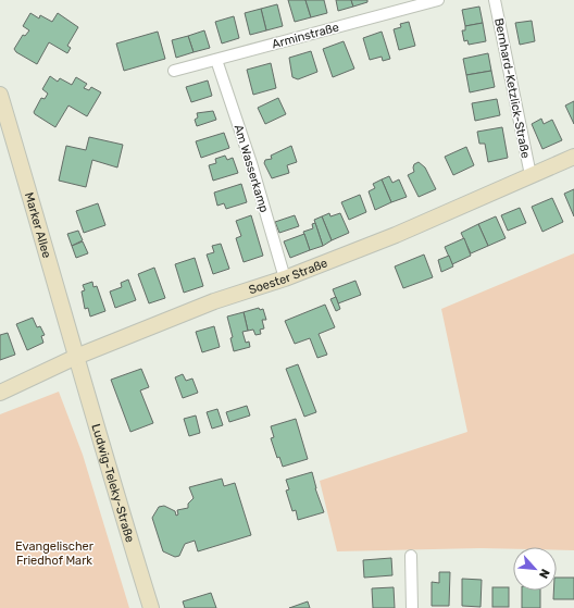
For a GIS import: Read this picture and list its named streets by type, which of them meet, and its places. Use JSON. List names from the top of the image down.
{
  "streets": {
    "main road": ["Marker Allee", "Soester Straße", "Ludwig-Teleky-Straße"],
    "street": ["Arminstraße", "Bernhard-Ketzlick-Straße", "Am Wasserkamp"]
  },
  "crossings": [
    ["Arminstraße", "Am Wasserkamp"],
    ["Bernhard-Ketzlick-Straße", "Soester Straße"],
    ["Am Wasserkamp", "Soester Straße"],
    ["Marker Allee", "Soester Straße"],
    ["Marker Allee", "Ludwig-Teleky-Straße"],
    ["Soester Straße", "Ludwig-Teleky-Straße"]
  ],
  "parks": ["Evangelischer Friedhof Mark"],
  "north": "bottom right"
}
